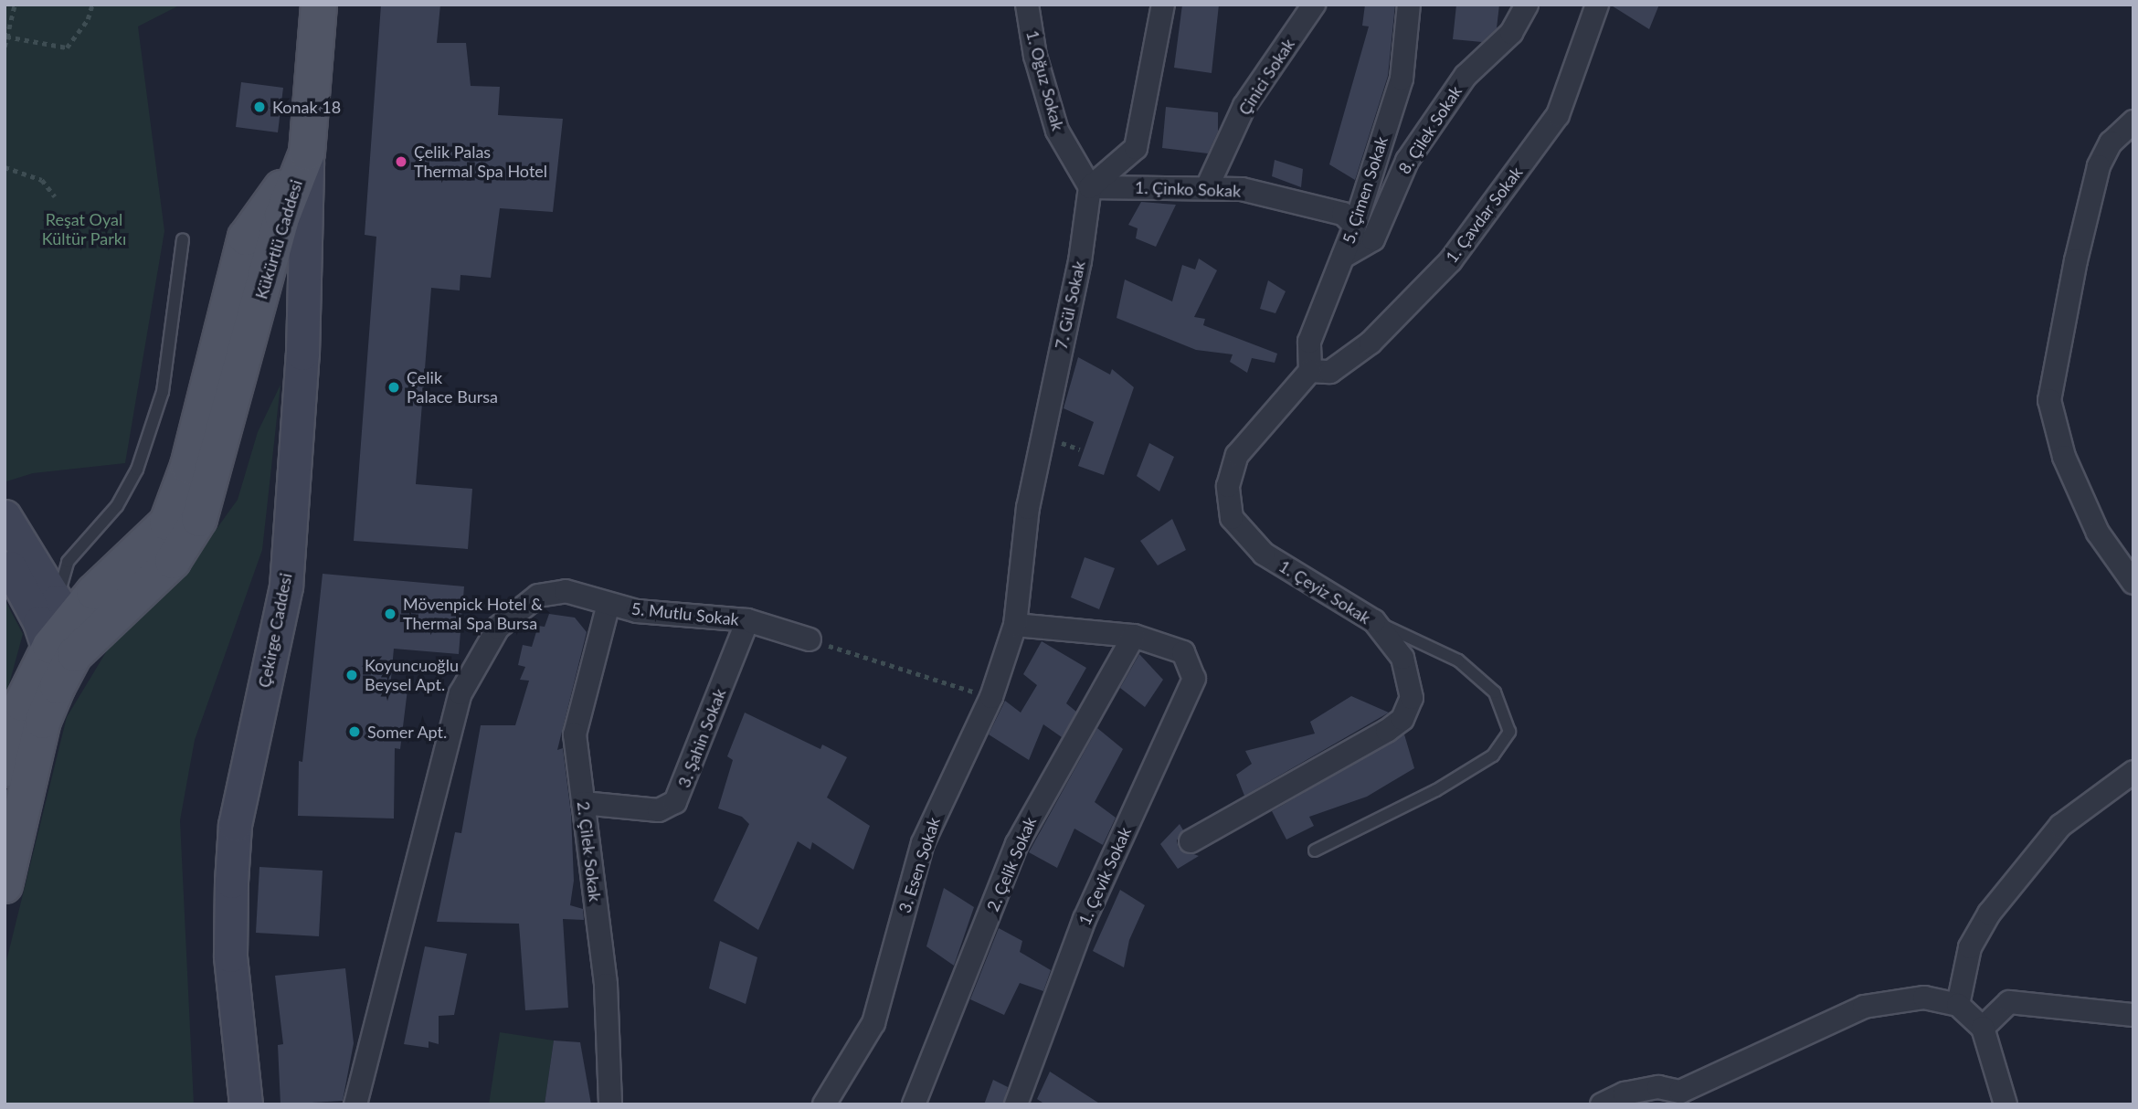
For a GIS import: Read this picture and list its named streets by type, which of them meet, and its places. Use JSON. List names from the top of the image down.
{
  "streets": {
    "main road": ["Kükürtlü Caddesi", "Çekirge Caddesi"],
    "street": [
      "Çinici Sokak",
      "1. Oğuz Sokak",
      "8. Çilek Sokak",
      "1. Çinko Sokak",
      "5. Çimen Sokak",
      "1. Çavdar Sokak",
      "7. Gül Sokak",
      "1. Çeyiz Sokak",
      "5. Mutlu Sokak",
      "3. Şahin Sokak",
      "2. Çilek Sokak",
      "2. Çelik Sokak",
      "3. Esen Sokak",
      "1. Çevik Sokak"
    ]
  },
  "crossings": [
    ["Çinici Sokak", "1. Çinko Sokak"],
    ["1. Oğuz Sokak", "1. Çinko Sokak"],
    ["1. Oğuz Sokak", "7. Gül Sokak"],
    ["8. Çilek Sokak", "5. Çimen Sokak"],
    ["1. Çinko Sokak", "5. Çimen Sokak"],
    ["1. Çinko Sokak", "7. Gül Sokak"],
    ["5. Çimen Sokak", "1. Çavdar Sokak"],
    ["5. Çimen Sokak", "1. Çeyiz Sokak"],
    ["1. Çavdar Sokak", "1. Çeyiz Sokak"],
    ["Kükürtlü Caddesi", "Çekirge Caddesi"],
    ["7. Gül Sokak", "3. Esen Sokak"],
    ["5. Mutlu Sokak", "3. Şahin Sokak"],
    ["5. Mutlu Sokak", "2. Çilek Sokak"],
    ["3. Şahin Sokak", "2. Çilek Sokak"],
    ["2. Çelik Sokak", "1. Çevik Sokak"]
  ],
  "parks": ["Reşat Oyal Kültür Parkı"],
  "places": [
    "Konak 18",
    "Çelik Palas Thermal Spa Hotel",
    "Çelik Palace Bursa",
    "Mövenpick Hotel & Thermal Spa Bursa",
    "Koyuncuoğlu Beysel Apt.",
    "Somer Apt."
  ]
}
